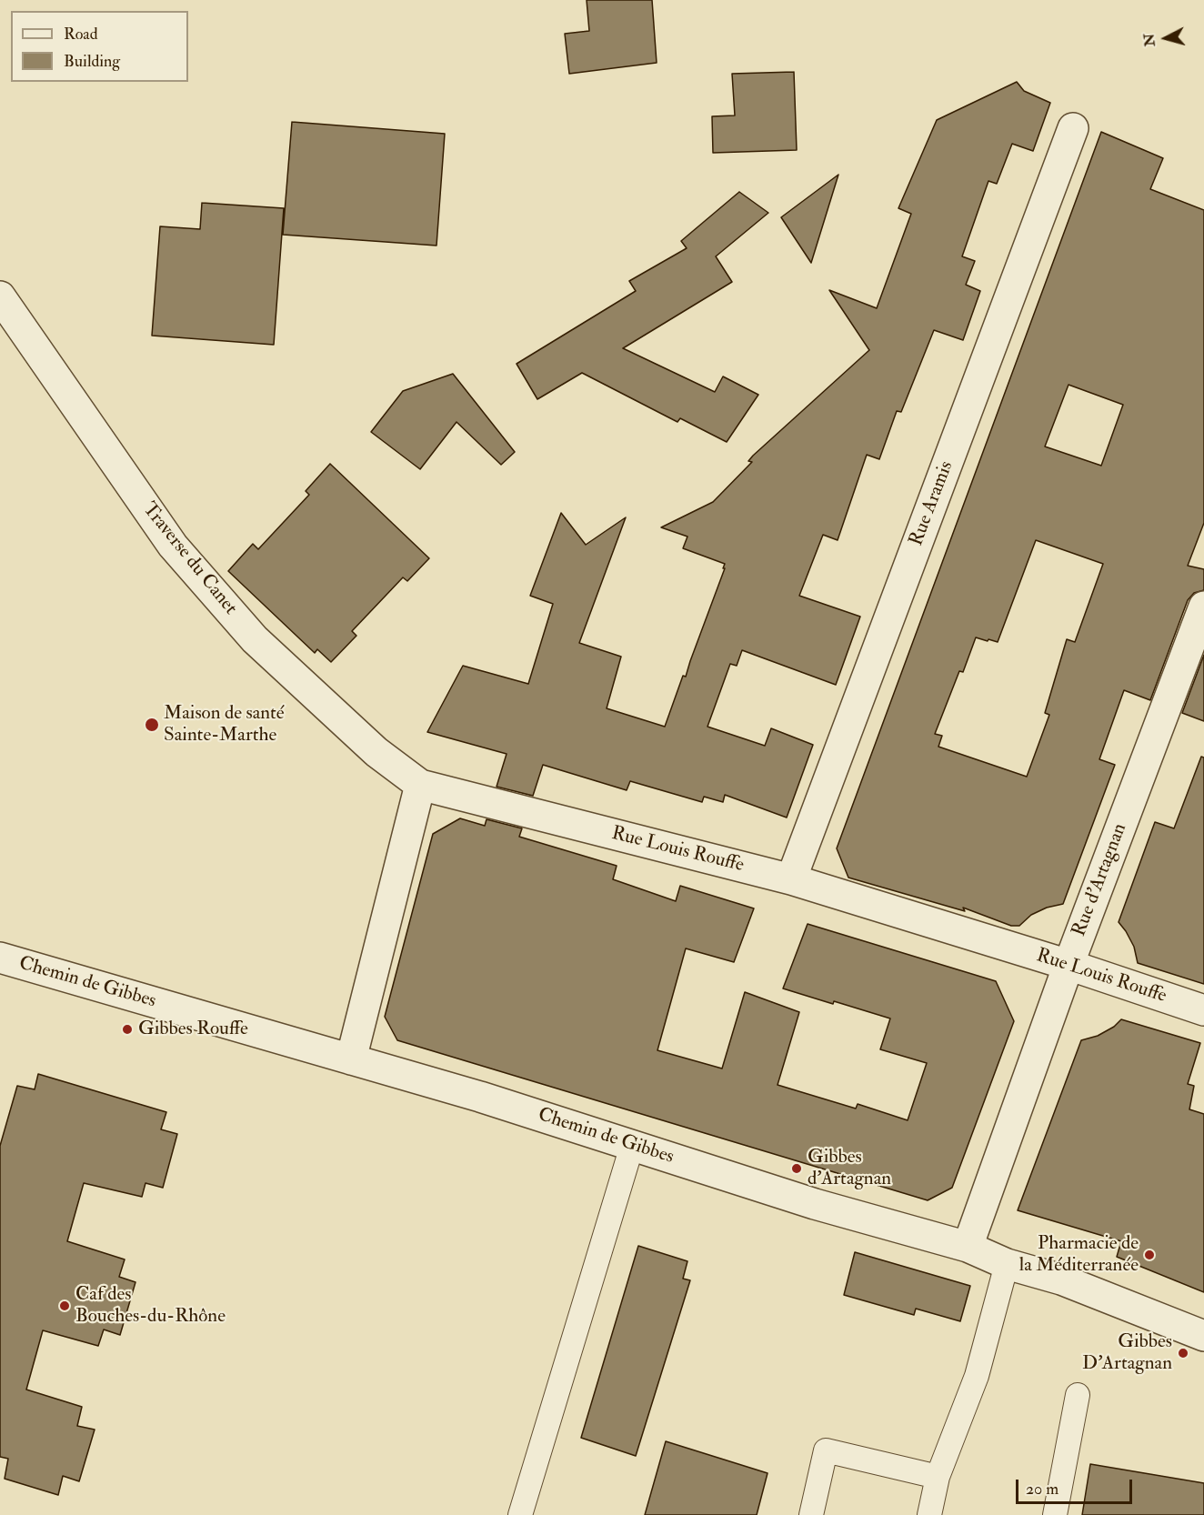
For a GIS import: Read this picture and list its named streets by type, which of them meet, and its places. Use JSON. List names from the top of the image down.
{
  "streets": {
    "street": [
      "Rue Aramis",
      "Traverse du Canet",
      "Rue Louis Rouffe",
      "Rue d'Artagnan",
      "Chemin de Gibbes"
    ]
  },
  "crossings": [
    ["Rue Aramis", "Rue Louis Rouffe"],
    ["Traverse du Canet", "Rue Louis Rouffe"],
    ["Rue Louis Rouffe", "Rue d'Artagnan"],
    ["Rue d'Artagnan", "Chemin de Gibbes"]
  ],
  "places": [
    "Maison de santé Sainte-Marthe",
    "Gibbes Rouffe",
    "Gibbes d'Artagnan",
    "Pharmacie de la Méditerranée",
    "Caf des Bouches-du-Rhône",
    "Gibbes D'Artagnan"
  ],
  "legend": ["Road", "Building"],
  "scale_bar": "20 m",
  "north": "left"
}
